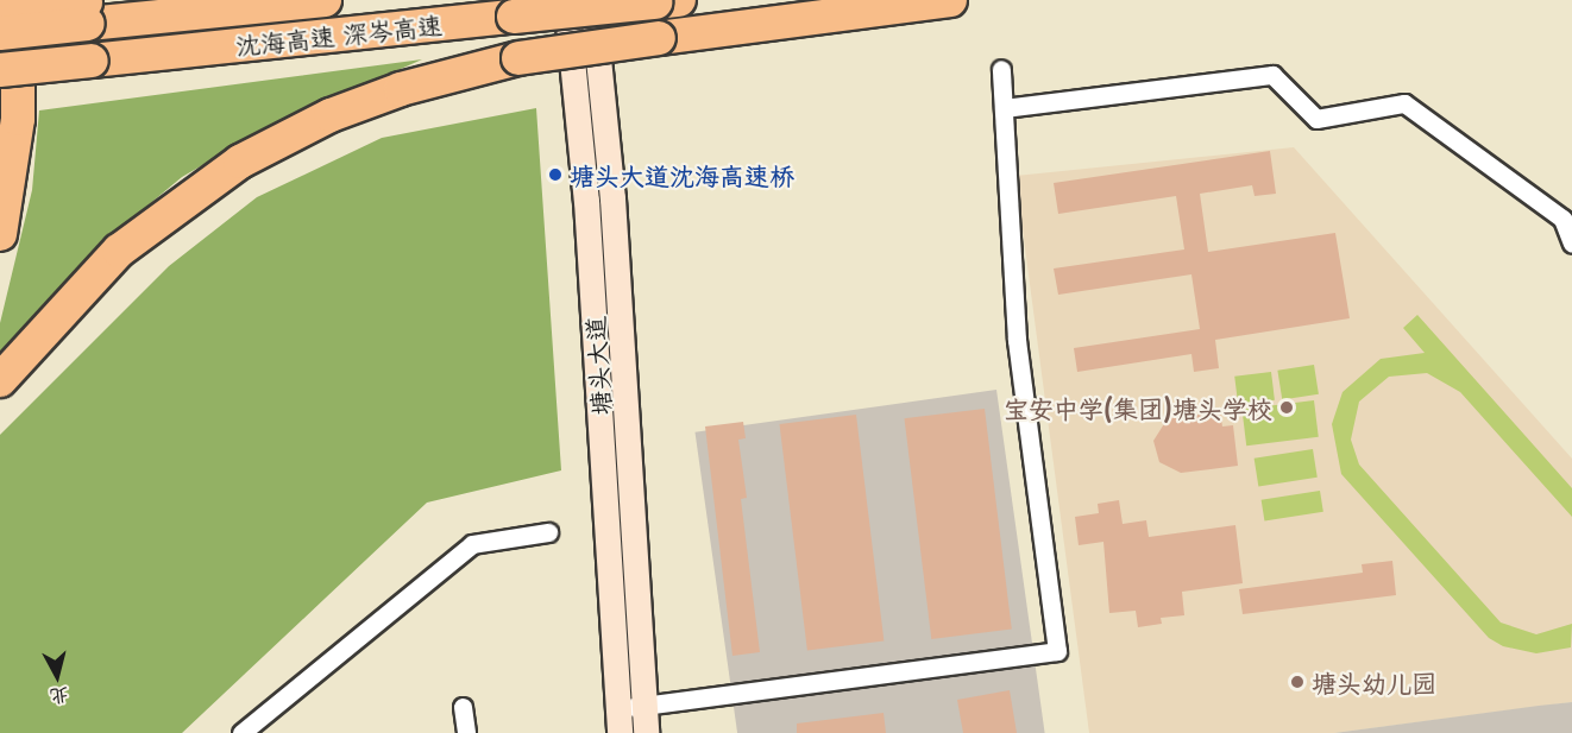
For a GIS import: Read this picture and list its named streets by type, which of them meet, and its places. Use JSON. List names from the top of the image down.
{
  "streets": {
    "highway": ["沈海高速 深岑高速"],
    "main road": ["塘头大道"]
  },
  "places": ["塘头大道沈海高速桥", "宝安中学(集团)塘头学校", "塘头幼儿园"],
  "north": "bottom"
}
